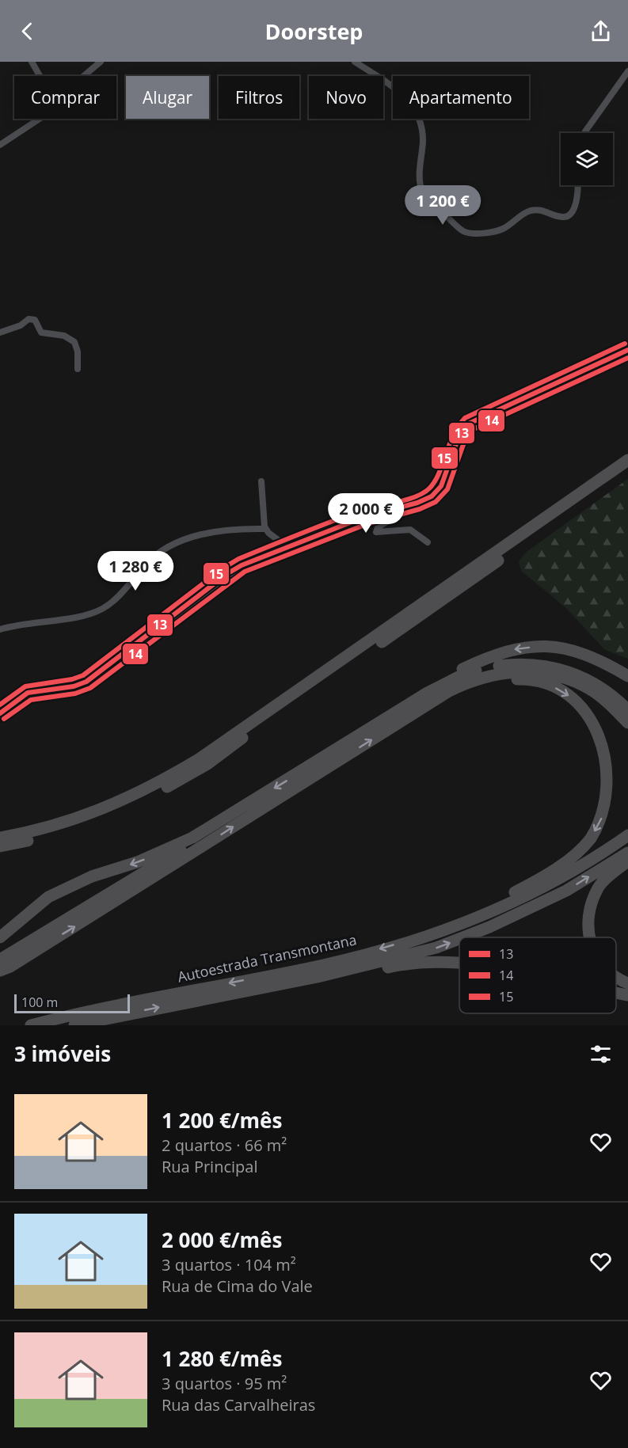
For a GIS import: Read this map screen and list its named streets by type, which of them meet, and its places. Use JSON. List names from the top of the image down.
{
  "streets": {
    "highway": ["Autoestrada Transmontana"]
  },
  "lines": ["transit line 15", "transit line 13", "transit line 14"],
  "legend": ["13", "14", "15"],
  "scale_bar": "100 m",
  "page": {
    "header": "Doorstep",
    "chip": [
      "Comprar",
      "Alugar",
      "Filtros",
      "Novo",
      "Apartamento"
    ],
    "price": ["1 200 €", "2 000 €", "1 280 €"],
    "scale": "100 m",
    "heading": "3 imóveis",
    "list": [
      {
        "name": "1 200 €/mês",
        "note": "2 quartos · 66 m² · Rua Principal"
      },
      {
        "name": "2 000 €/mês",
        "note": "3 quartos · 104 m² · Rua de Cima do Vale"
      },
      {
        "name": "1 280 €/mês",
        "note": "3 quartos · 95 m² · Rua das Carvalheiras"
      }
    ]
  }
}
